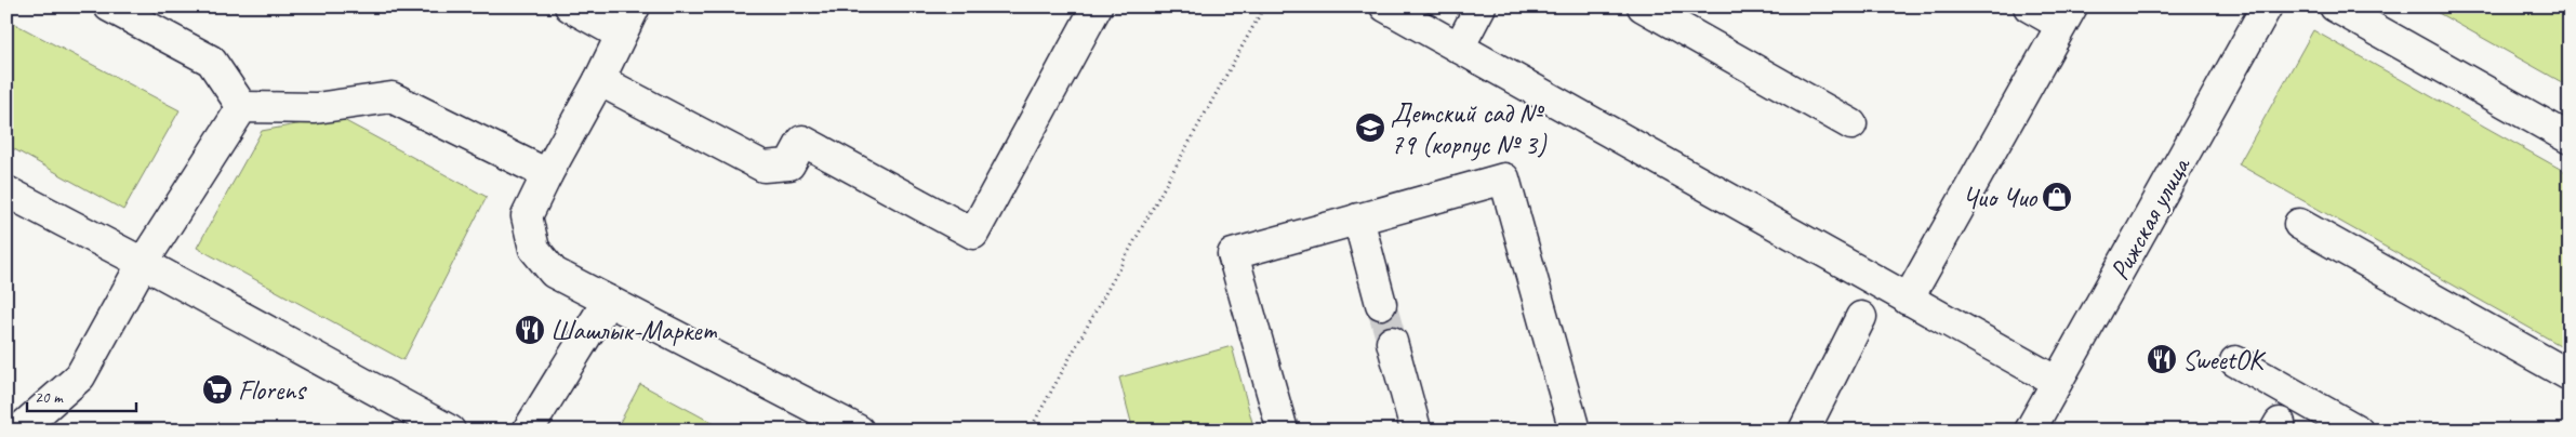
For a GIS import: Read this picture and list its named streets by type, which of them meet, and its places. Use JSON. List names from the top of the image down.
{
  "streets": {
    "street": ["Рижская улица"]
  },
  "places": {
    "school or university": ["Детский сад № 79 (корпус № 3)"],
    "shop": ["Чио Чио"],
    "restaurant": ["Шашлык-Маркет", "SweetOK"],
    "supermarket": ["Florens"]
  },
  "scale_bar": "20 m"
}
